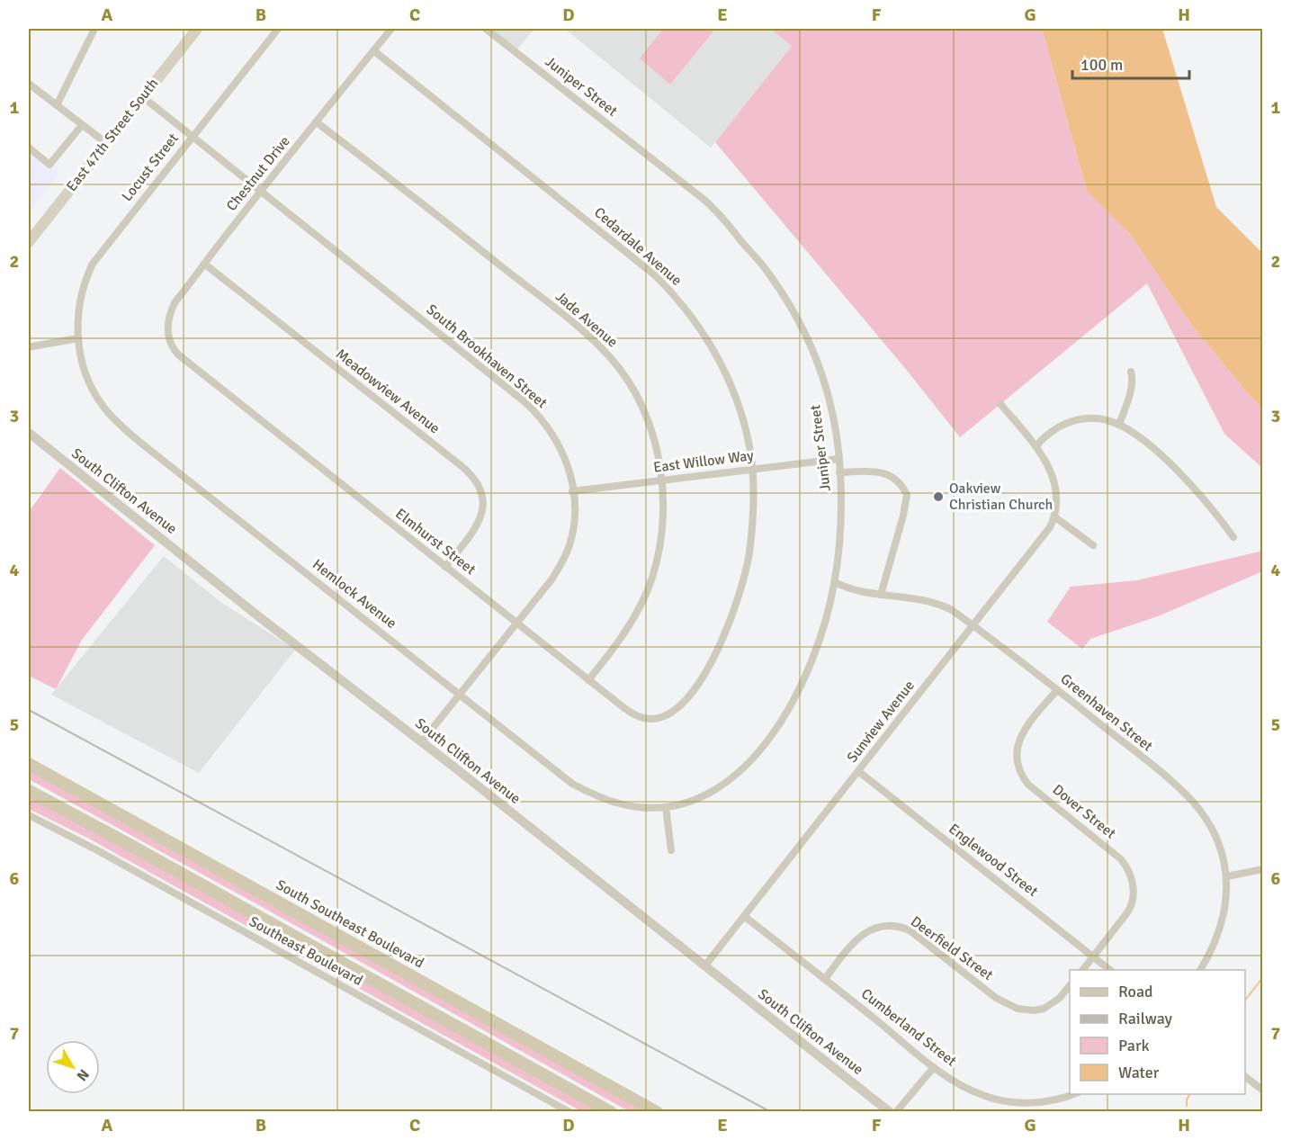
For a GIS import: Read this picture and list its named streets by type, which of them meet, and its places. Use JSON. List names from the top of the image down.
{
  "streets": {
    "main road": ["East 47th Street South", "South Southeast Boulevard"],
    "street": [
      "Juniper Street",
      "Locust Street",
      "Chestnut Drive",
      "Cedardale Avenue",
      "Jade Avenue",
      "South Brookhaven Street",
      "Meadowview Avenue",
      "East Willow Way",
      "South Clifton Avenue",
      "Elmhurst Street",
      "Hemlock Avenue",
      "Greenhaven Street",
      "Sunview Avenue",
      "Dover Street",
      "Englewood Street",
      "Deerfield Street",
      "Southeast Boulevard",
      "Cumberland Street"
    ]
  },
  "crossings": [
    ["Juniper Street", "East Willow Way"],
    ["Juniper Street", "Hemlock Avenue"],
    ["Juniper Street", "Greenhaven Street"],
    ["East 47th Street South", "South Brookhaven Street"],
    ["Locust Street", "South Brookhaven Street"],
    ["Locust Street", "Hemlock Avenue"],
    ["Chestnut Drive", "Cedardale Avenue"],
    ["Chestnut Drive", "Jade Avenue"],
    ["Chestnut Drive", "South Brookhaven Street"],
    ["Chestnut Drive", "Meadowview Avenue"],
    ["Chestnut Drive", "Elmhurst Street"],
    ["Cedardale Avenue", "East Willow Way"],
    ["Cedardale Avenue", "Elmhurst Street"],
    ["Jade Avenue", "East Willow Way"],
    ["Jade Avenue", "Elmhurst Street"],
    ["South Brookhaven Street", "East Willow Way"],
    ["South Brookhaven Street", "South Clifton Avenue"],
    ["South Brookhaven Street", "Elmhurst Street"],
    ["South Brookhaven Street", "Hemlock Avenue"],
    ["Meadowview Avenue", "Elmhurst Street"],
    ["South Clifton Avenue", "Sunview Avenue"],
    ["Greenhaven Street", "Sunview Avenue"],
    ["Greenhaven Street", "Dover Street"],
    ["Sunview Avenue", "Englewood Street"],
    ["Sunview Avenue", "Cumberland Street"],
    ["Dover Street", "Englewood Street"],
    ["Deerfield Street", "Cumberland Street"]
  ],
  "places": ["Oakview Christian Church"],
  "legend": [
    "Road",
    "Railway",
    "Park",
    "Water"
  ],
  "scale_bar": "100 m",
  "north": "bottom right",
  "grid": {
    "columns": [
      "A",
      "B",
      "C",
      "D",
      "E",
      "F",
      "G",
      "H"
    ],
    "rows": [
      "1",
      "2",
      "3",
      "4",
      "5",
      "6",
      "7"
    ]
  }
}
